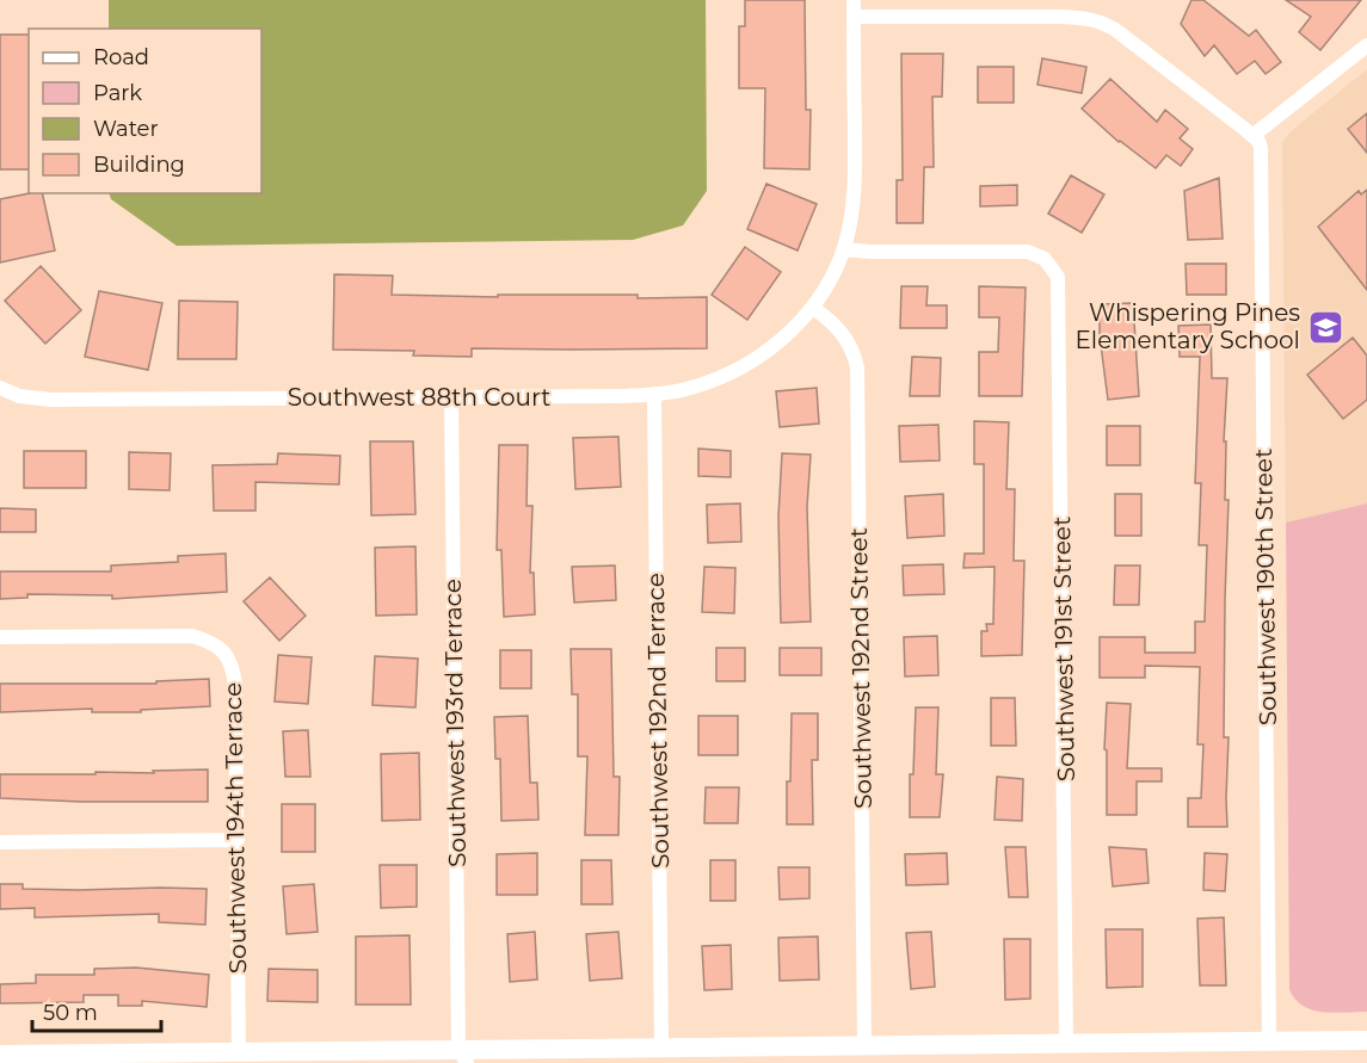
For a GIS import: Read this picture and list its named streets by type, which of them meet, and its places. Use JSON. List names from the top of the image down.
{
  "streets": {
    "street": [
      "Southwest 88th Court",
      "Southwest 190th Street",
      "Southwest 191st Street",
      "Southwest 192nd Street",
      "Southwest 192nd Terrace",
      "Southwest 193rd Terrace",
      "Southwest 194th Terrace"
    ]
  },
  "crossings": [
    ["Southwest 88th Court", "Southwest 191st Street"],
    ["Southwest 88th Court", "Southwest 192nd Street"],
    ["Southwest 88th Court", "Southwest 192nd Terrace"],
    ["Southwest 88th Court", "Southwest 193rd Terrace"]
  ],
  "places": {
    "school or university": ["Whispering Pines Elementary School"]
  },
  "legend": [
    "Road",
    "Park",
    "Water",
    "Building"
  ],
  "scale_bar": "50 m"
}
